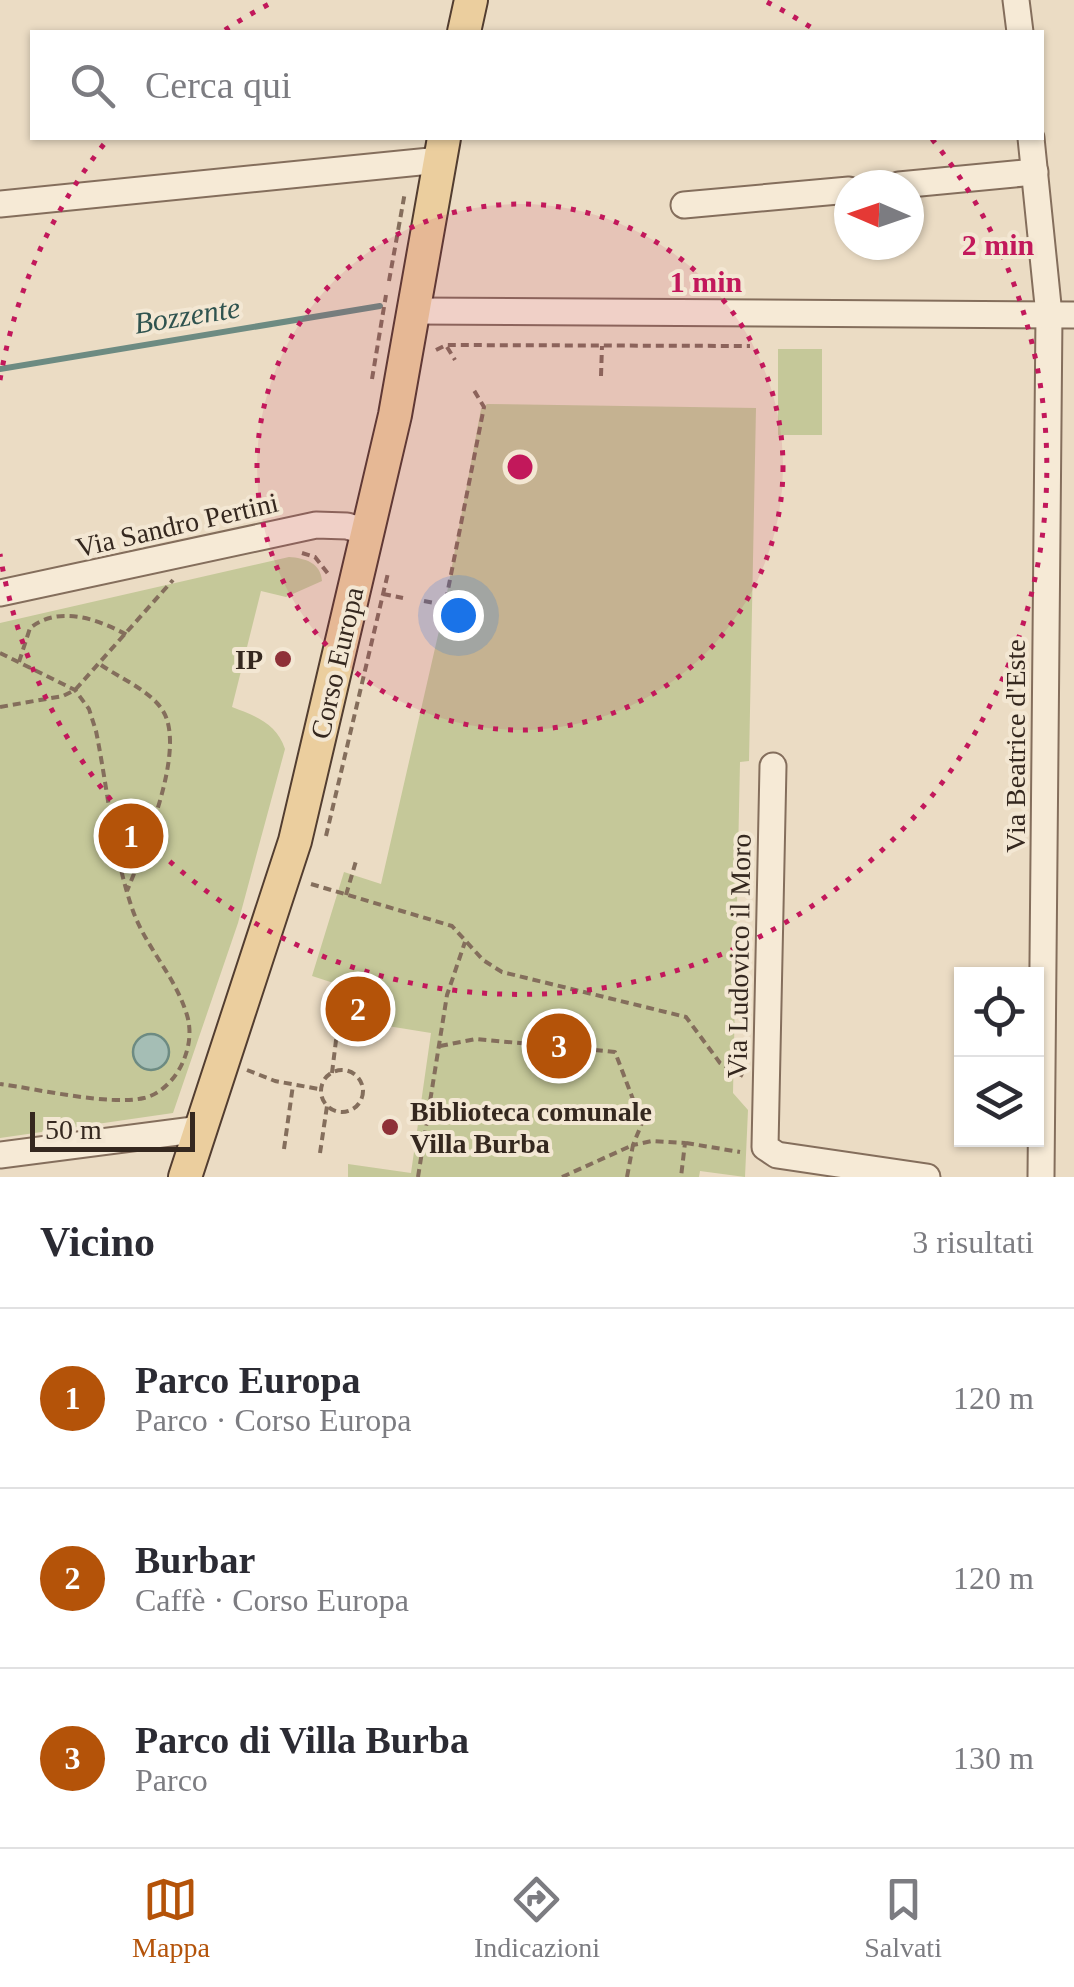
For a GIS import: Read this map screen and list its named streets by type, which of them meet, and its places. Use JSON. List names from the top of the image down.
{
  "streets": {
    "main road": ["Corso Europa"],
    "street": ["Via Sandro Pertini", "Via Beatrice d'Este", "Via Ludovico il Moro"]
  },
  "crossings": [
    ["Via Sandro Pertini", "Corso Europa"]
  ],
  "water": ["Bozzente"],
  "places": ["IP", "Biblioteca comunale Villa Burba"],
  "scale_bar": "50 m",
  "north": "left",
  "page": {
    "search": "Cerca qui",
    "pins": ["1", "2", "3"],
    "scale": "50 m",
    "heading": ["Vicino", "3 risultati"],
    "list": [
      {
        "mark": "1",
        "name": "Parco Europa",
        "note": "Parco · Corso Europa",
        "value": "120 m"
      },
      {
        "mark": "2",
        "name": "Burbar",
        "note": "Caffè · Corso Europa",
        "value": "120 m"
      },
      {
        "mark": "3",
        "name": "Parco di Villa Burba",
        "note": "Parco",
        "value": "130 m"
      }
    ],
    "nav": ["Mappa", "Indicazioni", "Salvati"]
  },
  "rings": ["2 min", "1 min"]
}
